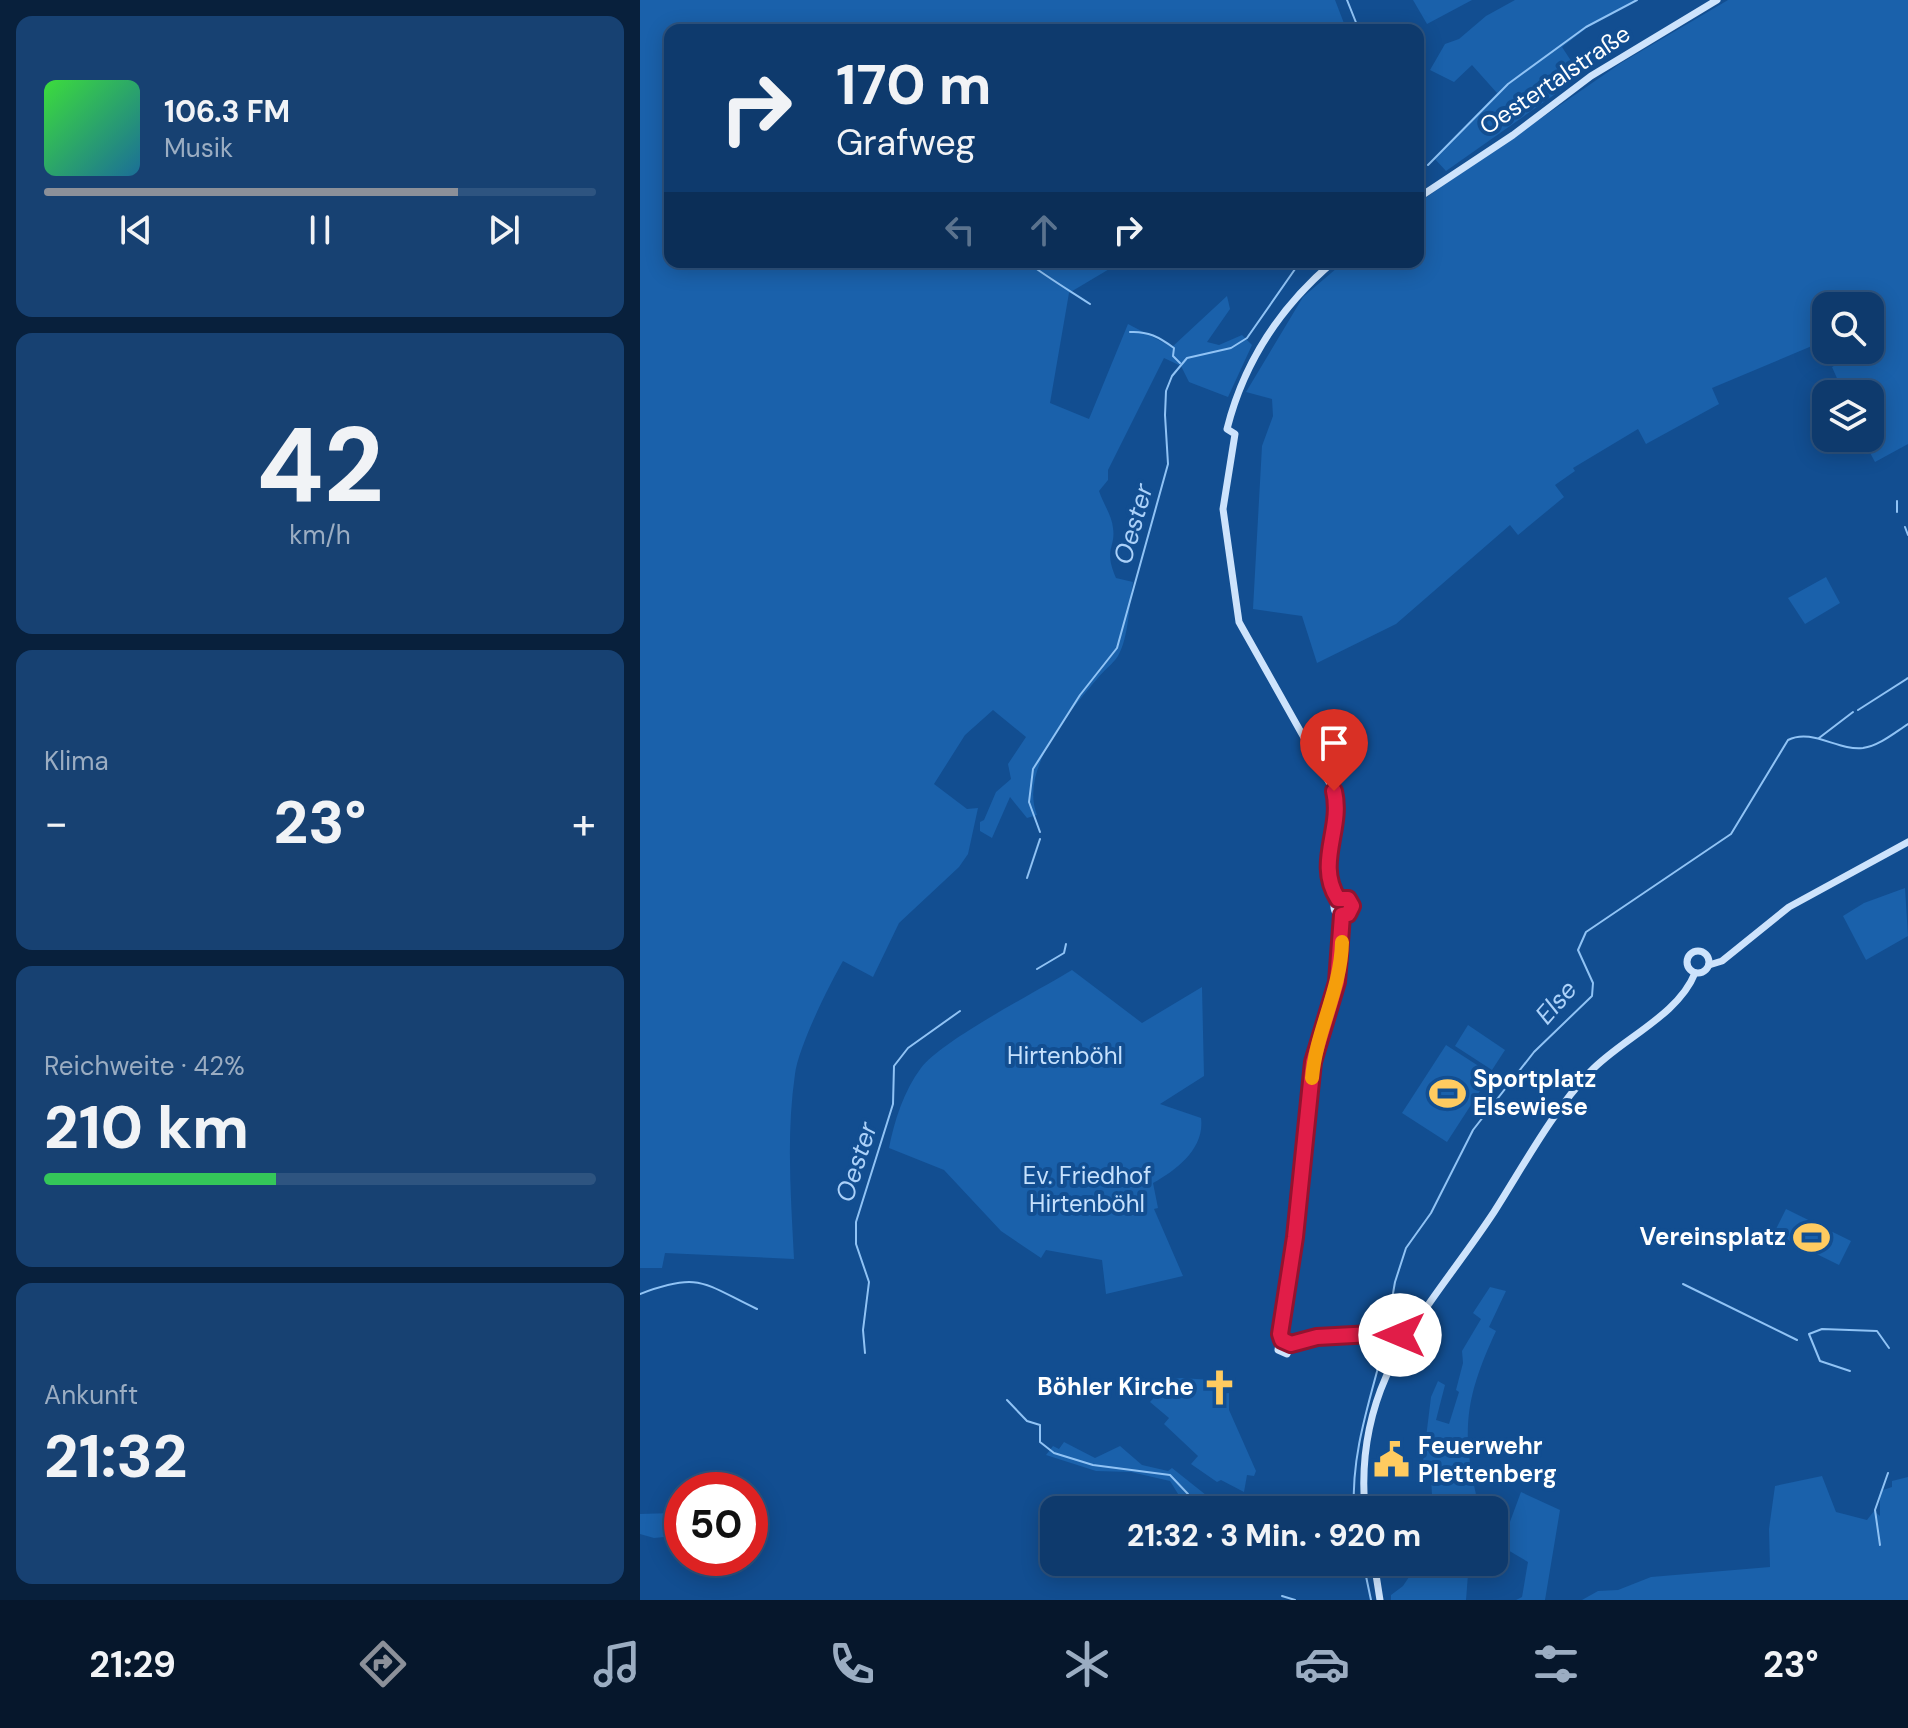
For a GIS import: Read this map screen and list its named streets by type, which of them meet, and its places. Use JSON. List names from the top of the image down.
{
  "streets": {
    "main road": ["Oestertalstraße"]
  },
  "water": ["Oester", "Else"],
  "parks": ["Hirtenböhl", "Ev. Friedhof Hirtenböhl"],
  "places": {
    "sports": ["Sportplatz Elsewiese", "Vereinsplatz"],
    "church": ["Böhler Kirche"],
    "public building": ["Feuerwehr Plettenberg"]
  },
  "page": {
    "turn": ["170 m", "Grafweg"],
    "song": ["106.3 FM", "Musik"],
    "tile": [
      ["42", "km/h"],
      "Klima",
      ["Reichweite · 42%", "210 km"],
      ["Ankunft", "21:32"]
    ],
    "heat": ["−", "23°", "+"],
    "limit": "50",
    "trip": "21:32 · 3 Min. · 920 m",
    "tabs": ["21:29", "23°"]
  }
}
